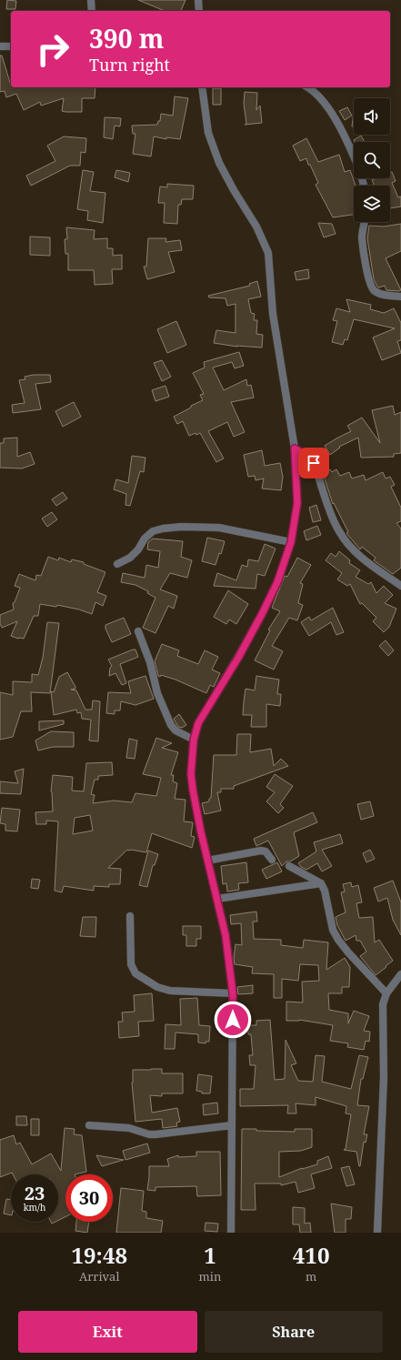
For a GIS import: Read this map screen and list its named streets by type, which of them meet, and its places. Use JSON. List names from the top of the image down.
{
  "page": {
    "turn": ["390 m", "Turn right"],
    "speed": "23 km/h",
    "limit": "30",
    "eta": [
      "19:48",
      "Arrival",
      "1",
      "min",
      "410",
      "m"
    ],
    "buttons": ["Exit", "Share"]
  }
}
